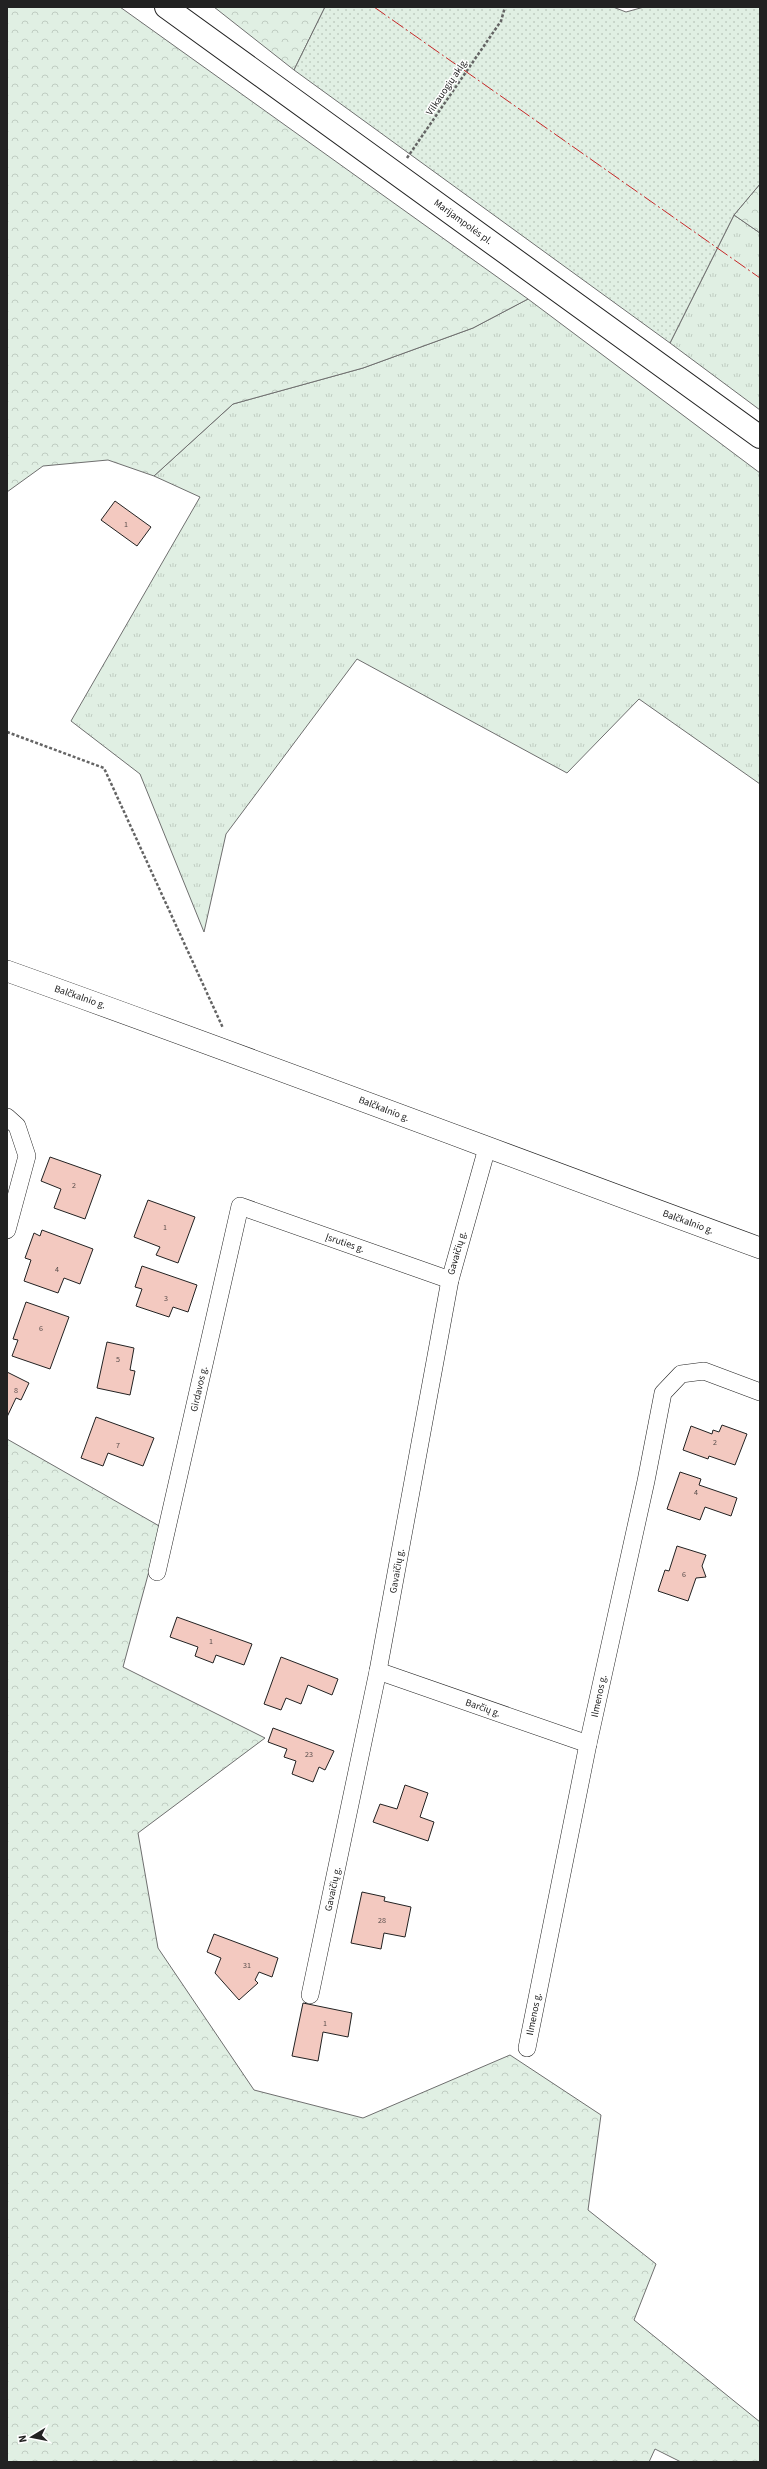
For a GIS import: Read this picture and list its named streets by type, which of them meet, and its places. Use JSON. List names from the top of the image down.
{
  "streets": {
    "main road": ["Marijampolės pl."],
    "street": [
      "Balčkalnio g.",
      "Įsruties g.",
      "Gavaičių g.",
      "Girdavos g.",
      "Ilmenos g.",
      "Barčių g."
    ],
    "path": ["Vilkauogių aklg."]
  },
  "crossings": [
    ["Vilkauogių aklg.", "Marijampolės pl."],
    ["Balčkalnio g.", "Gavaičių g."],
    ["Įsruties g.", "Gavaičių g."],
    ["Įsruties g.", "Girdavos g."],
    ["Gavaičių g.", "Barčių g."],
    ["Ilmenos g.", "Barčių g."]
  ],
  "house_numbers": [
    "1",
    "2",
    "1",
    "4",
    "3",
    "6",
    "5",
    "8",
    "2",
    "7",
    "4",
    "6",
    "1",
    "23",
    "28",
    "31",
    "1"
  ],
  "north": "left"
}
